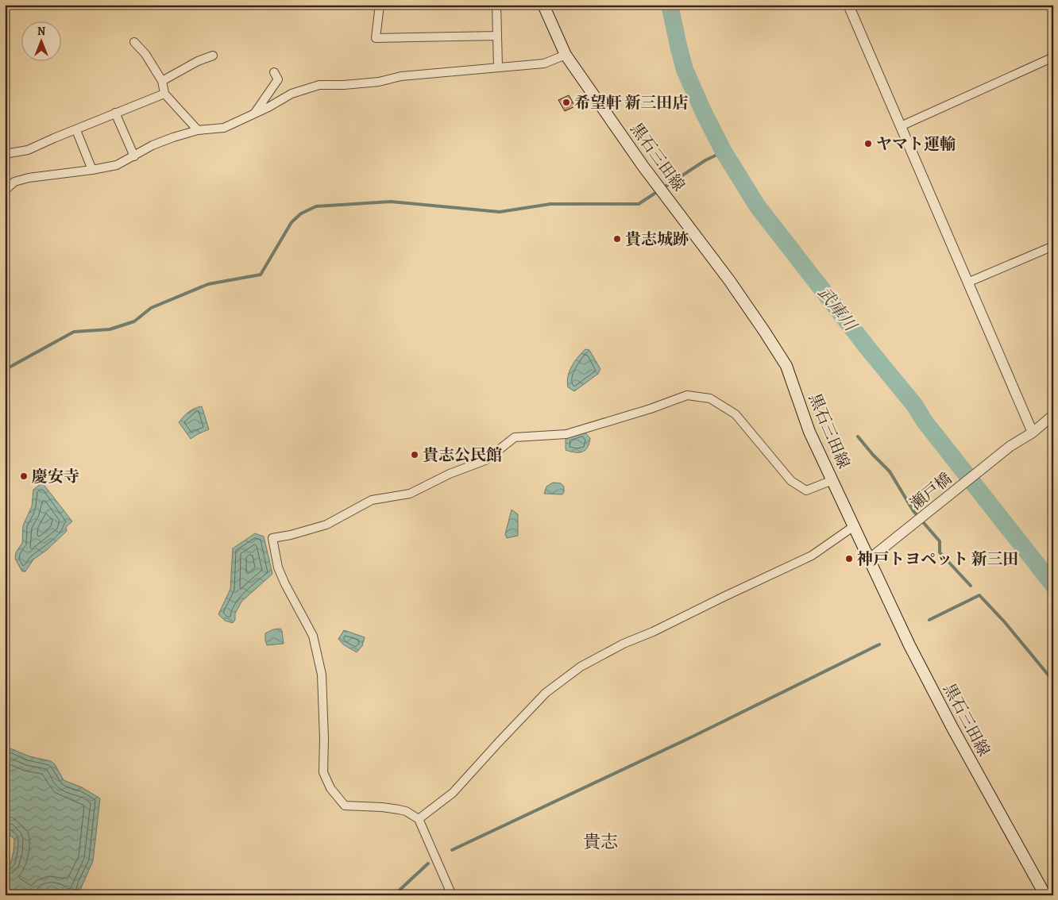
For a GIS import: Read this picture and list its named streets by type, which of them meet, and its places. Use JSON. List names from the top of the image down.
{
  "streets": {
    "main road": ["黒石三田線"],
    "street": ["瀬戸橋"]
  },
  "crossings": [
    ["黒石三田線", "瀬戸橋"]
  ],
  "districts": ["貴志"],
  "water": ["武庫川"],
  "places": [
    "希望軒 新三田店",
    "ヤマト運輸",
    "貴志城跡",
    "貴志公民館",
    "慶安寺",
    "神戸トヨペット 新三田"
  ],
  "north": "top"
}
